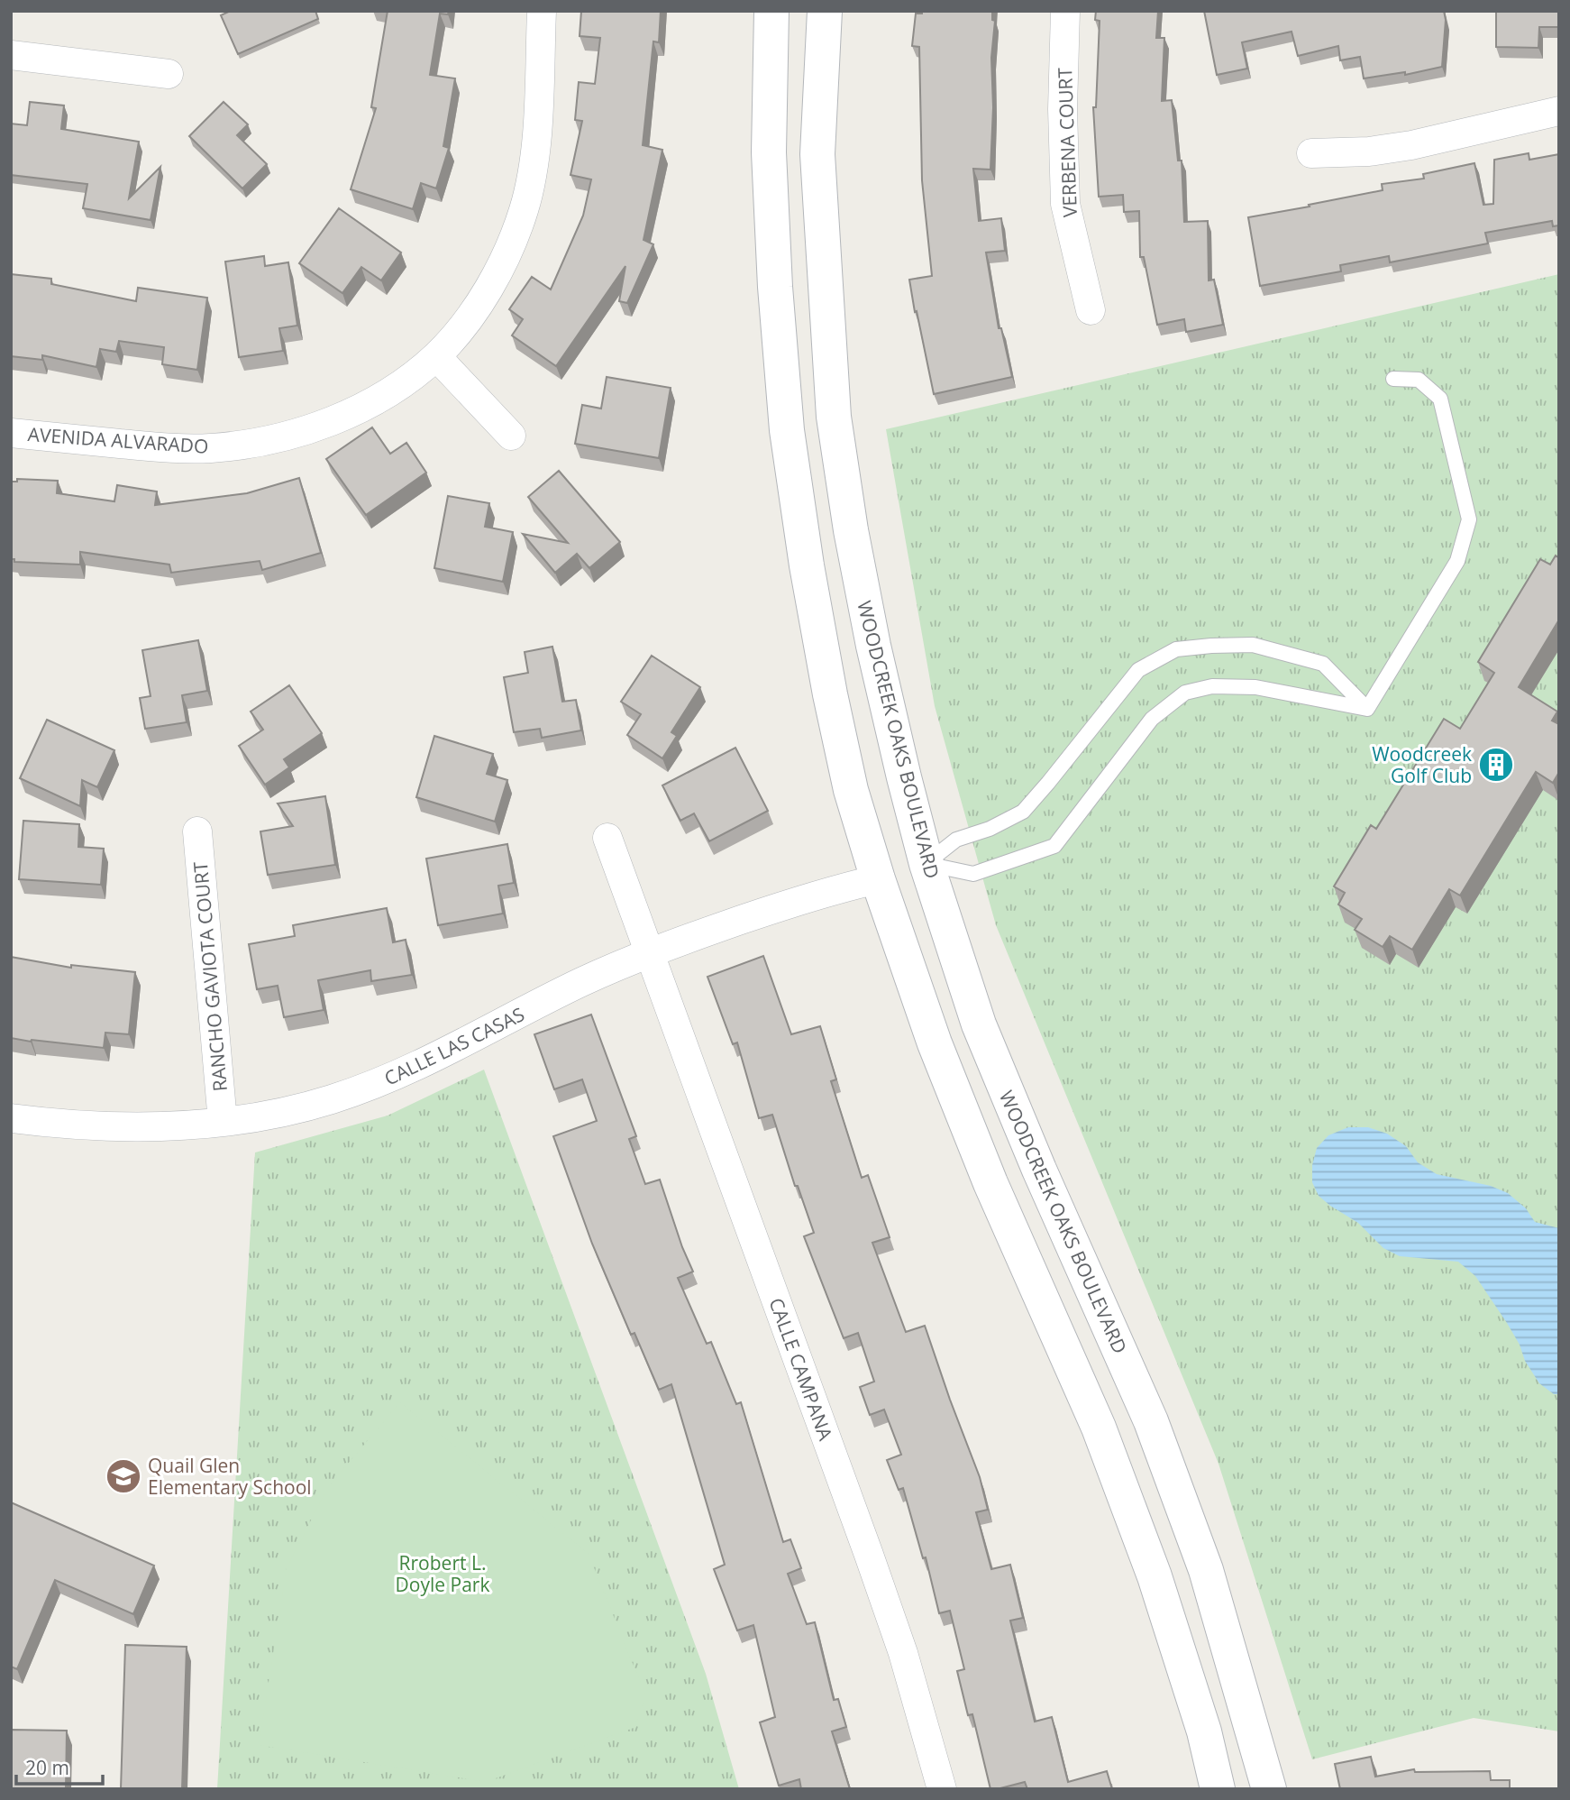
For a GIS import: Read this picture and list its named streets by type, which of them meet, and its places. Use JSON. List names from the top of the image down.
{
  "streets": {
    "main road": ["WOODCREEK OAKS BOULEVARD"],
    "street": [
      "VERBENA COURT",
      "AVENIDA ALVARADO",
      "RANCHO GAVIOTA COURT",
      "CALLE LAS CASAS",
      "CALLE CAMPANA"
    ]
  },
  "crossings": [
    ["RANCHO GAVIOTA COURT", "CALLE LAS CASAS"],
    ["CALLE LAS CASAS", "CALLE CAMPANA"]
  ],
  "parks": ["Rrobert L. Doyle Park"],
  "places": {
    "building": ["Woodcreek Golf Club"],
    "school or university": ["Quail Glen Elementary School"]
  },
  "scale_bar": "20 m"
}
